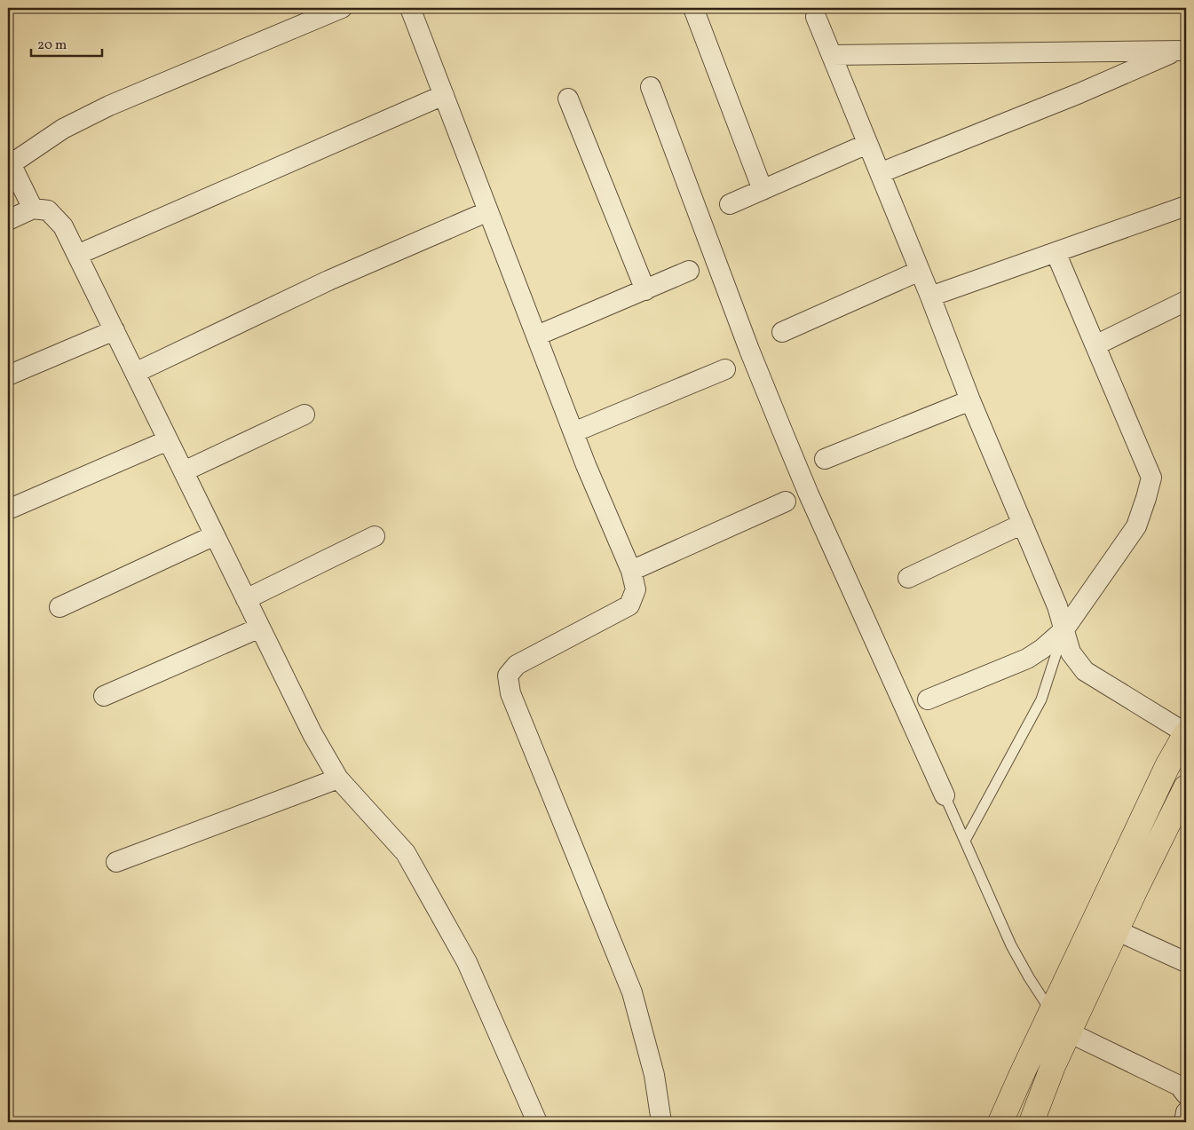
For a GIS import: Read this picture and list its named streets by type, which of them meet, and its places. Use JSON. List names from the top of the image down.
{
  "scale_bar": "20 m"
}
